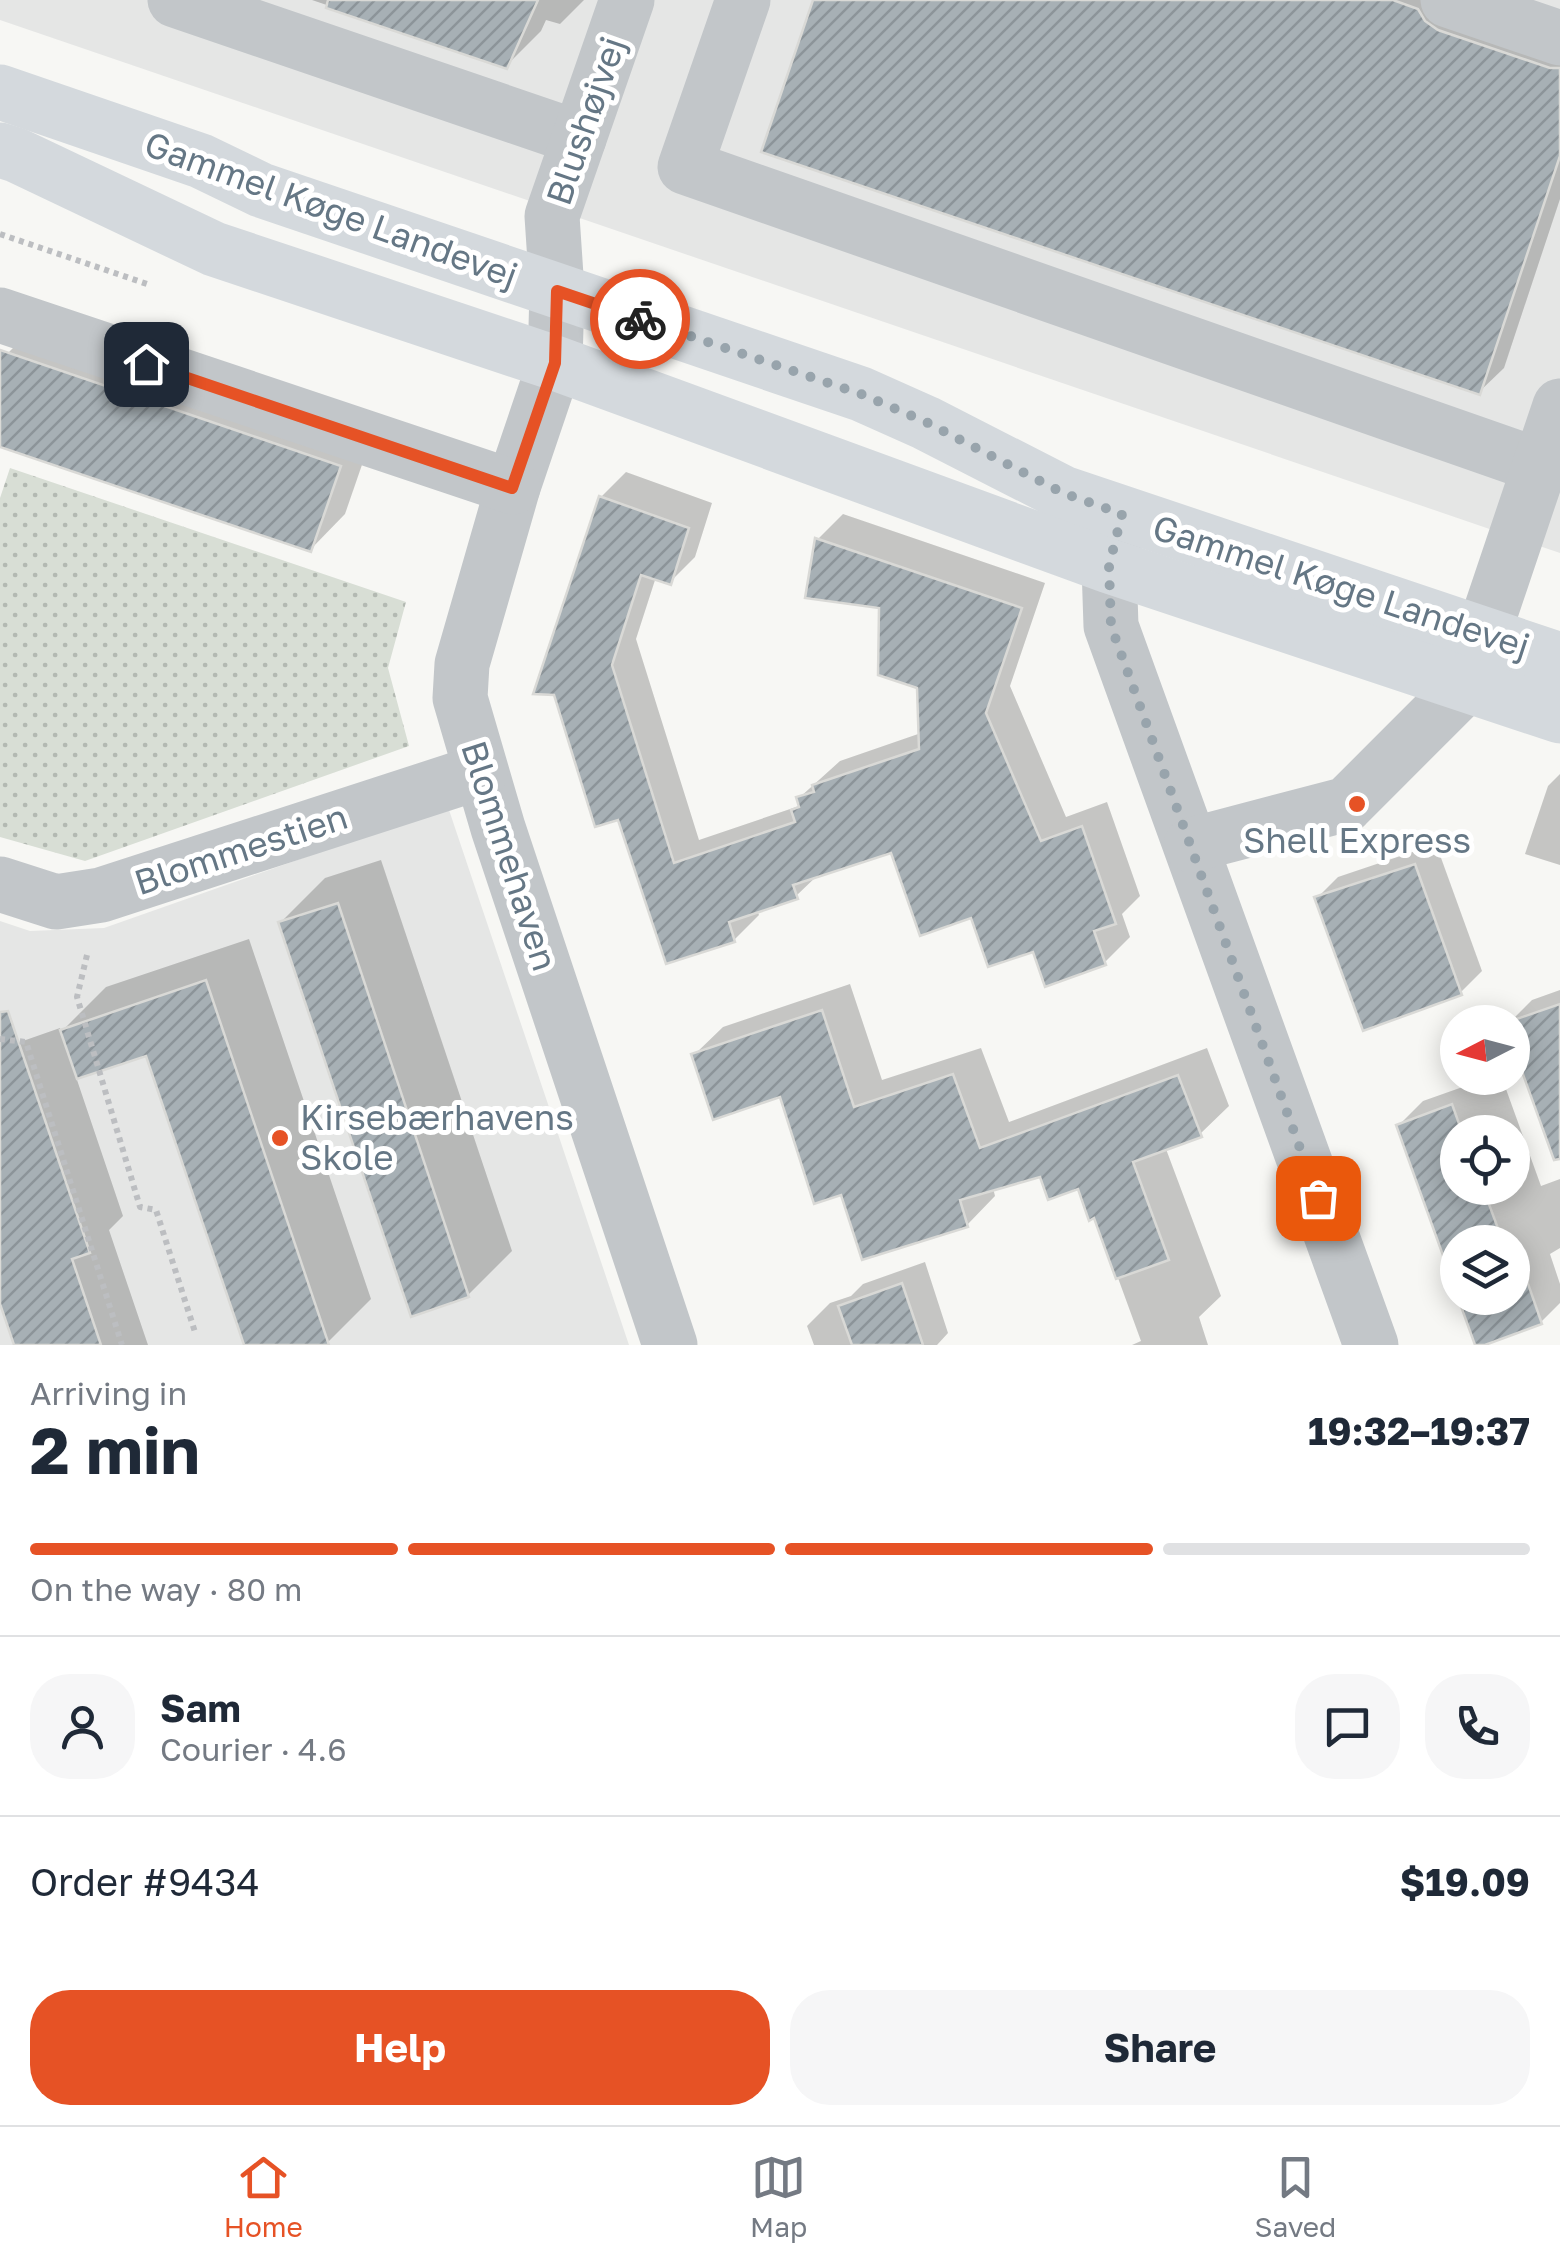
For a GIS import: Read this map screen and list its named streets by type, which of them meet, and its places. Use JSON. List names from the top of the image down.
{
  "streets": {
    "main road": ["Gammel Køge Landevej"],
    "street": ["Blushøjvej", "Blommestien", "Blommehaven"]
  },
  "crossings": [
    ["Blushøjvej", "Gammel Køge Landevej"],
    ["Blushøjvej", "Blommehaven"],
    ["Gammel Køge Landevej", "Blommehaven"],
    ["Blommestien", "Blommehaven"]
  ],
  "places": ["Shell Express", "Kirsebærhavens Skole"],
  "north": "left",
  "page": {
    "heading": ["2 min", "Arriving in", "19:32–19:37"],
    "panel": [
      "Sam",
      "Courier · 4.6",
      "Order #9434",
      "$19.09"
    ],
    "bar": "On the way · 80 m",
    "buttons": ["Help", "Share"],
    "tabs": ["Home", "Map", "Saved"]
  }
}
